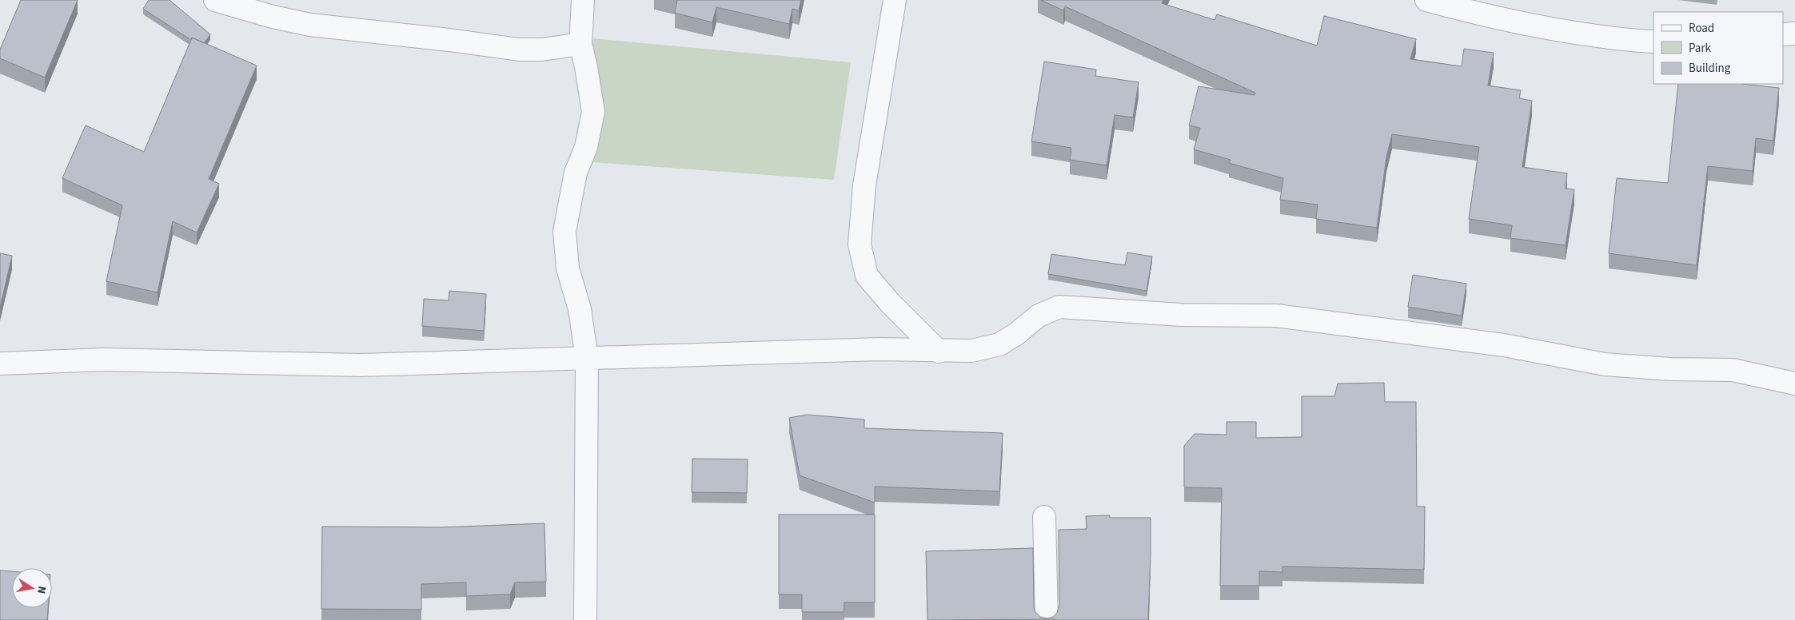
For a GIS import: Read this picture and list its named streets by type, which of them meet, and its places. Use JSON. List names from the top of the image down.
{
  "legend": ["Road", "Park", "Building"],
  "north": "right"
}
